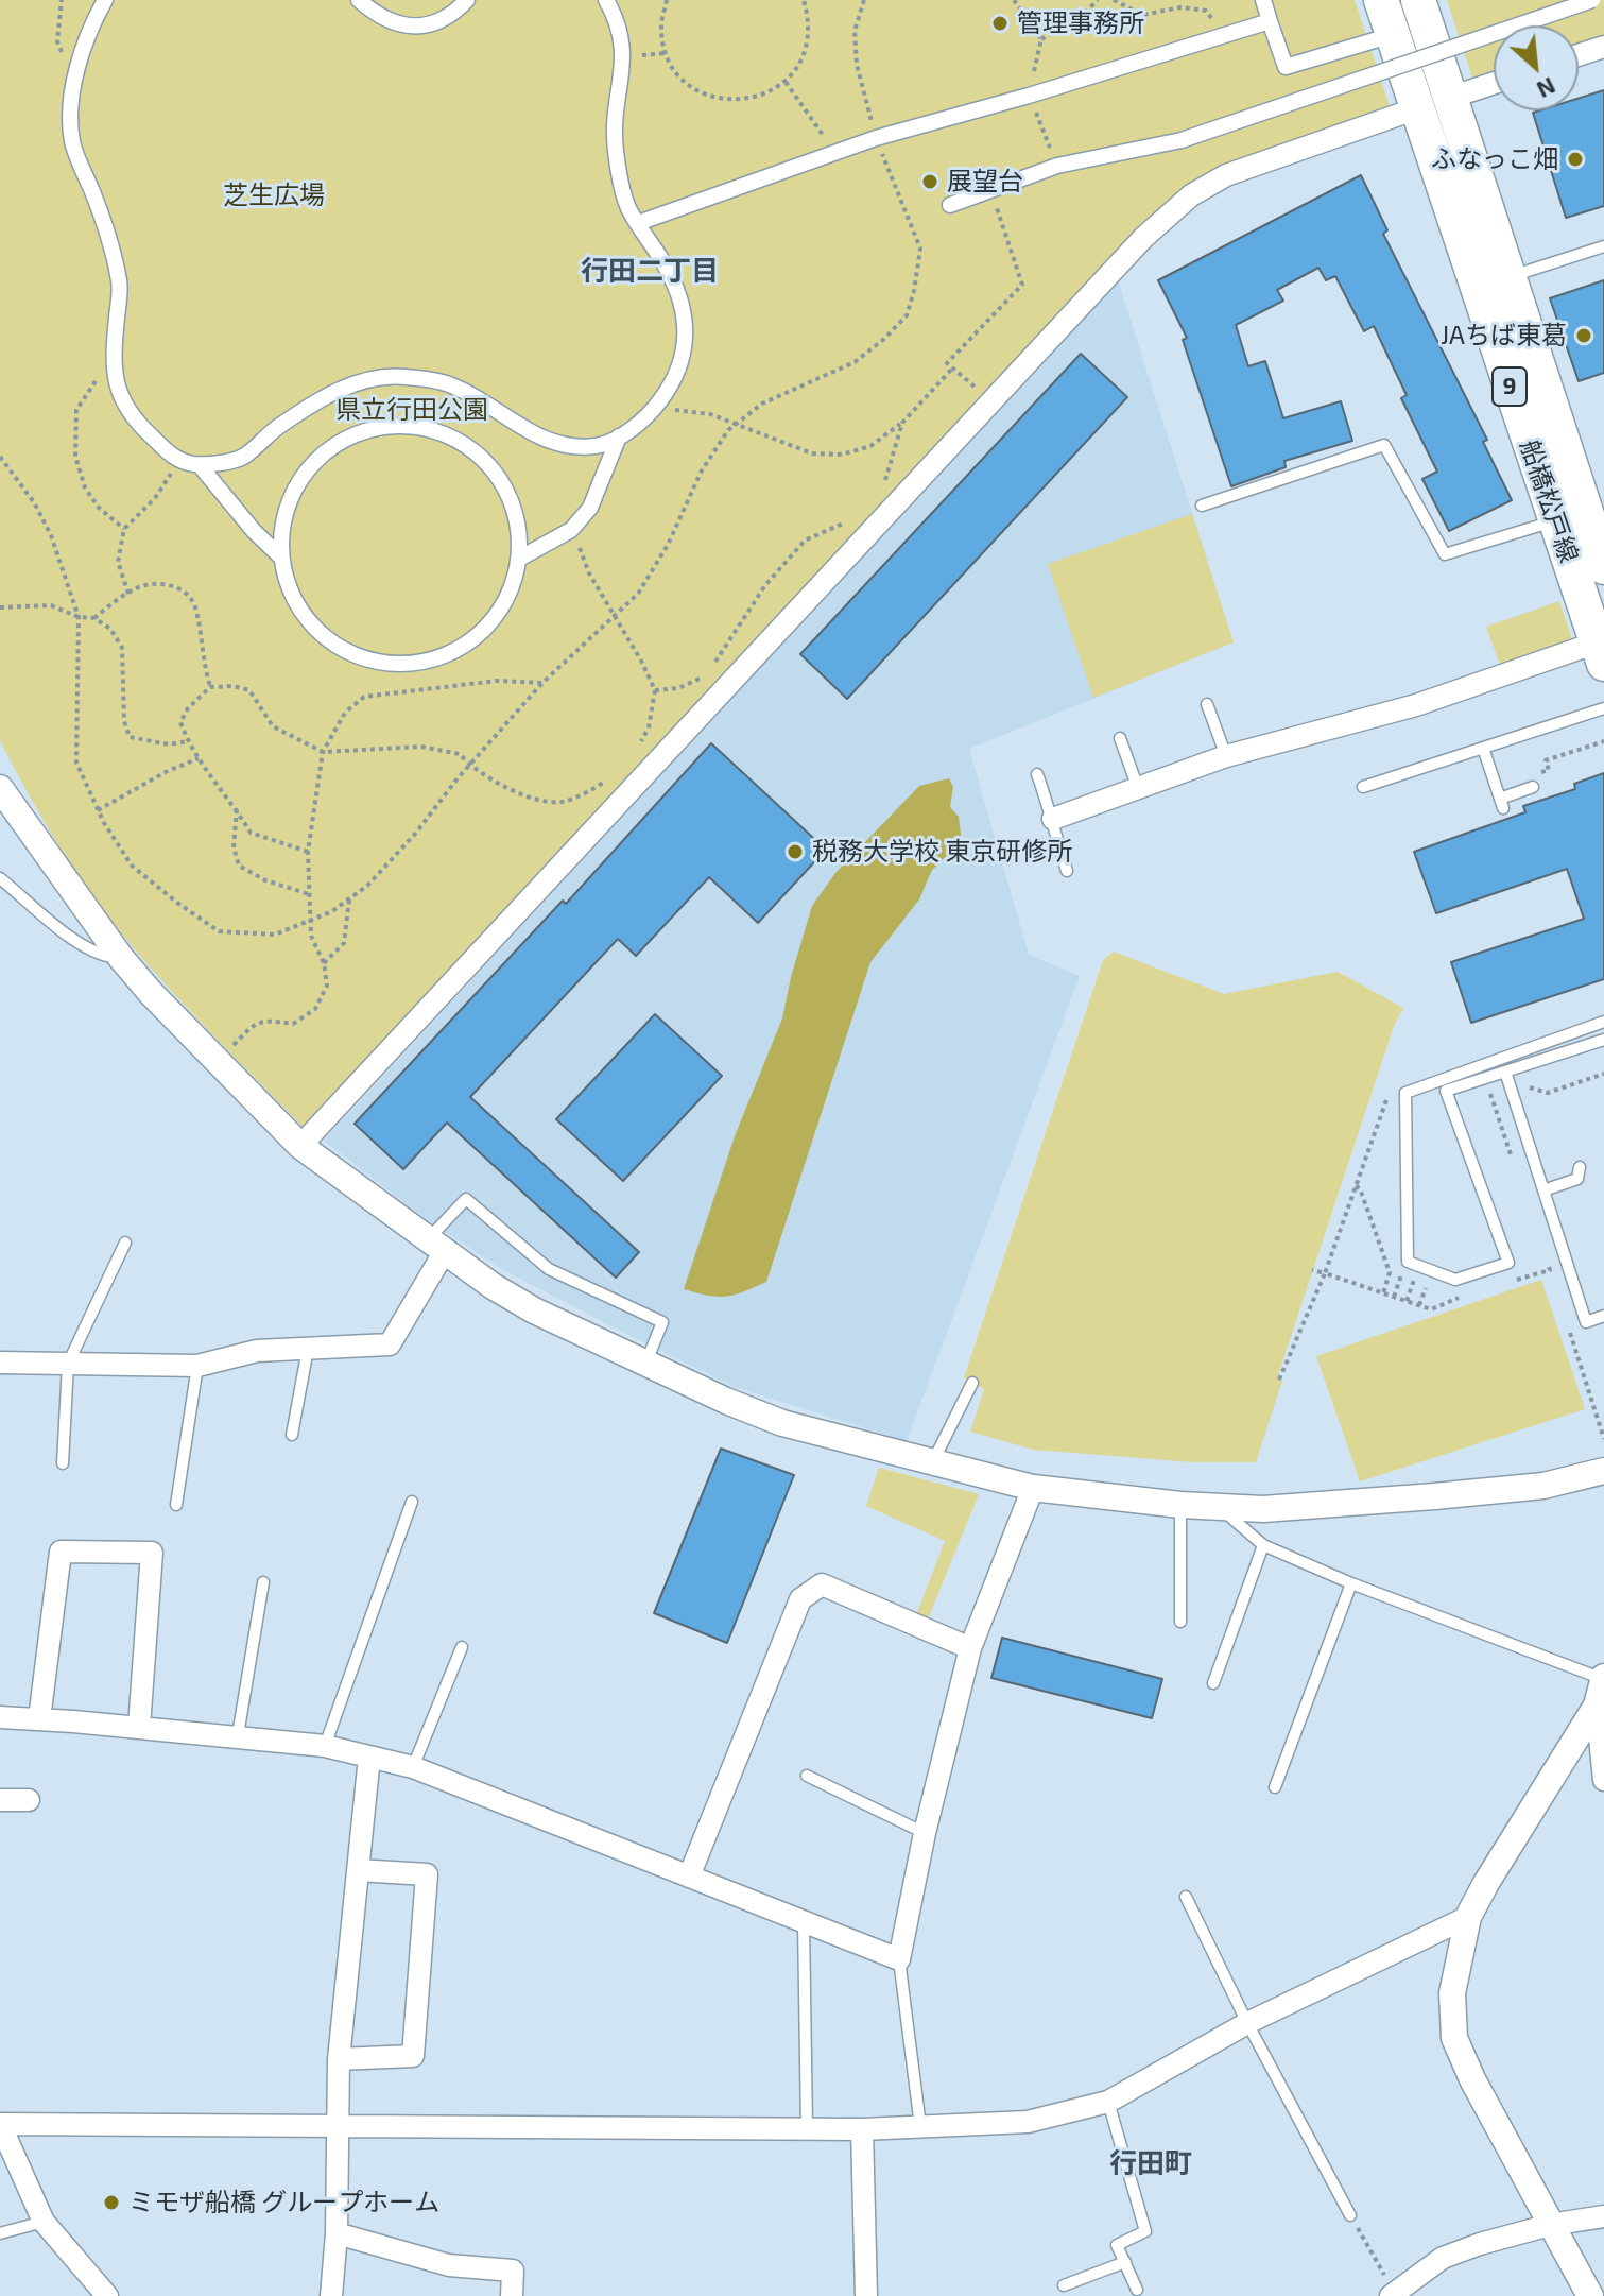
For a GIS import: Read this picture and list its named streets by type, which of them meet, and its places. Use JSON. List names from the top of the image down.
{
  "streets": {
    "main road": ["9", "船橋松戸線"]
  },
  "districts": ["行田二丁目", "行田町"],
  "parks": ["芝生広場", "県立行田公園"],
  "places": [
    "管理事務所",
    "ふなっこ畑",
    "展望台",
    "JAちば東葛",
    "税務大学校 東京研修所",
    "ミモザ船橋 グループホーム"
  ],
  "north": "bottom right"
}
